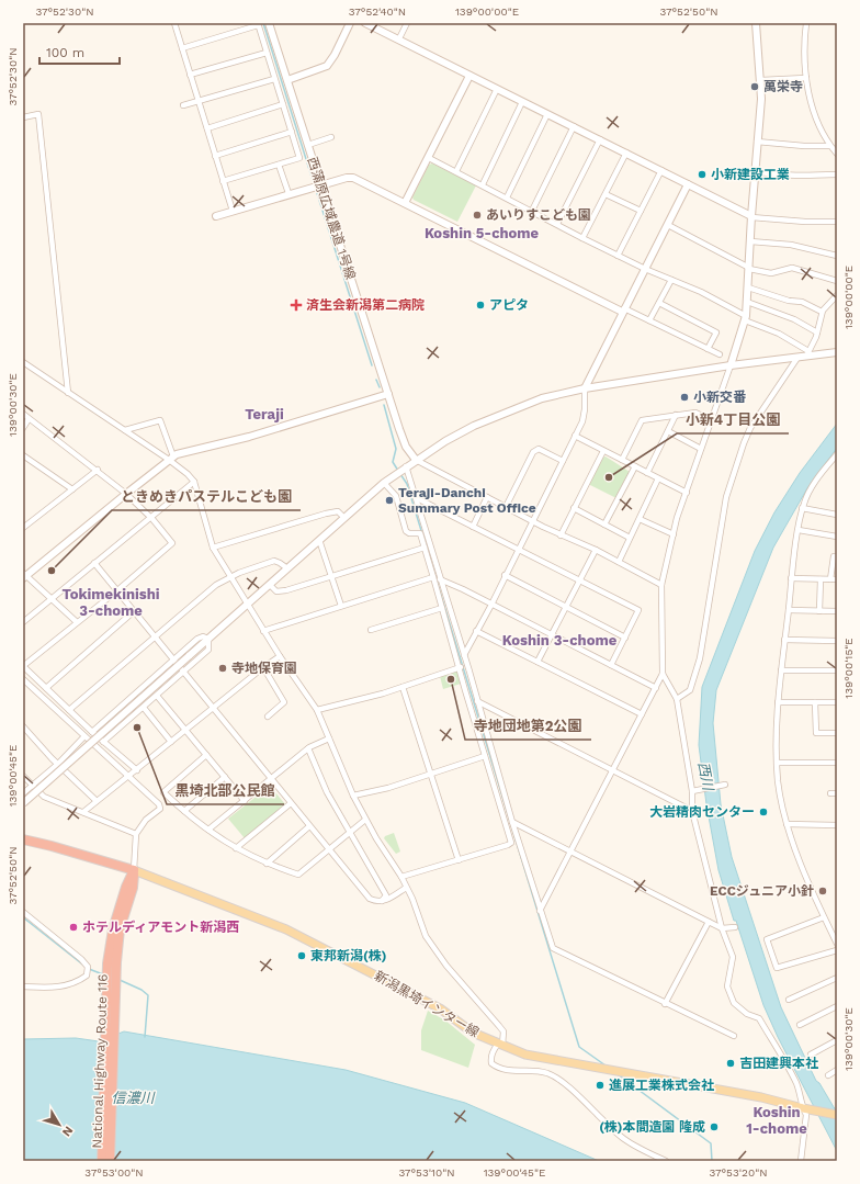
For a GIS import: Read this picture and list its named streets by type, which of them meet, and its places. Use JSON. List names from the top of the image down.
{
  "streets": {
    "highway": ["National Highway Route 116"],
    "main road": ["新潟黒埼インター線"],
    "street": ["西蒲原広域農道 1号線"]
  },
  "districts": [
    "Koshin 5-chome",
    "Teraji",
    "Tokimekinishi 3-chome",
    "Koshin 3-chome",
    "Koshin 1-chome"
  ],
  "water": ["西川", "信濃川"],
  "places": {
    "other": [
      "萬栄寺",
      "小新建設工業",
      "あいりすこども園",
      "アピタ",
      "小新交番",
      "小新4丁目公園",
      "Teraji-Danchi Summary Post Office",
      "ときめきパステルこども園",
      "寺地保育園",
      "寺地団地第2公園",
      "黒埼北部公民館",
      "大岩精肉センター",
      "ECCジュニア小針",
      "ホテルディアモント新潟西",
      "東邦新潟(株)",
      "吉田建興本社",
      "進展工業株式会社",
      "(株)本間造園 隆成"
    ],
    "health": ["済生会新潟第二病院"]
  },
  "scale_bar": "100 m",
  "north": "bottom right",
  "coordinates": [
    "37°52'30\"N",
    "37°52'40\"N",
    "139°00'00\"E",
    "37°52'50\"N",
    "139°00'30\"E",
    "139°00'15\"E",
    "139°00'45\"E",
    "37°53'00\"N",
    "37°53'10\"N",
    "37°53'20\"N"
  ]
}
